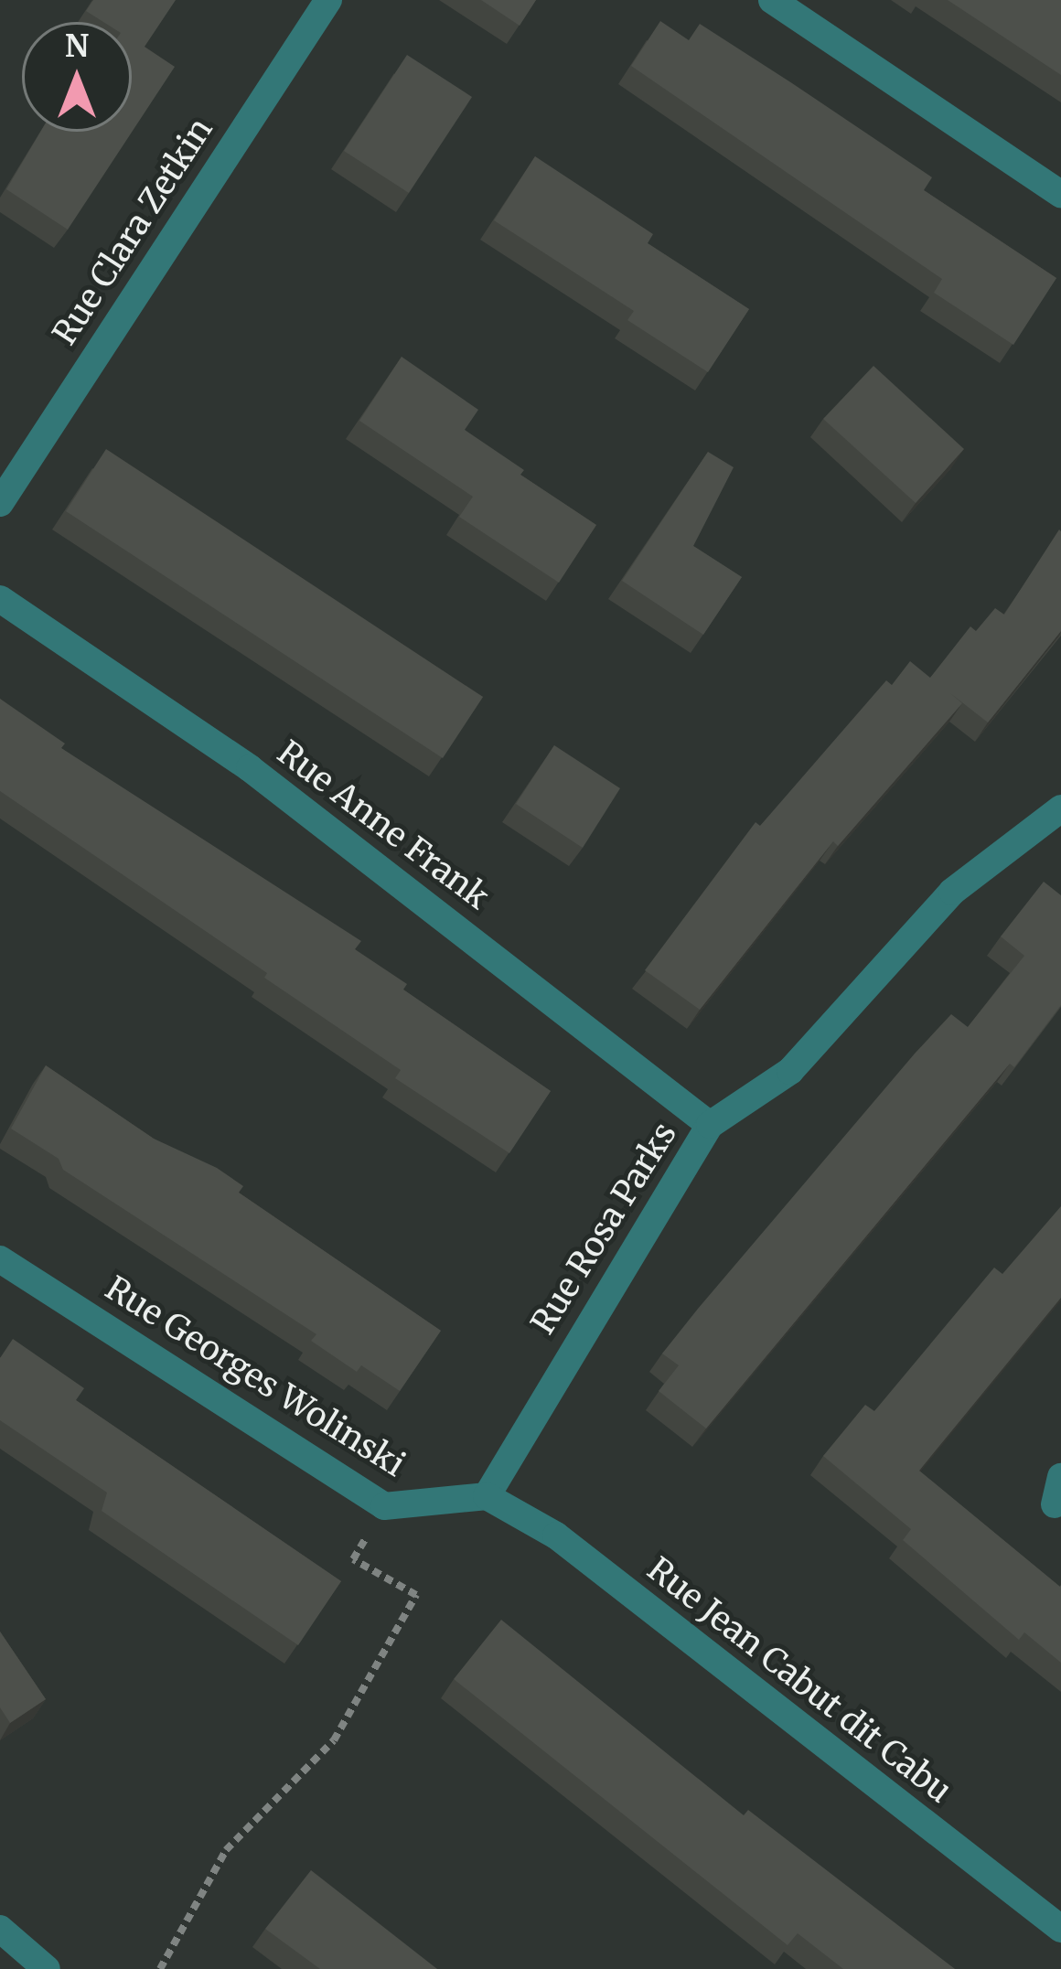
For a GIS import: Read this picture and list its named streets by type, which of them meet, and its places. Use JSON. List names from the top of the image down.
{
  "streets": {
    "street": [
      "Rue Clara Zetkin",
      "Rue Anne Frank",
      "Rue Rosa Parks",
      "Rue Georges Wolinski",
      "Rue Jean Cabut dit Cabu"
    ]
  },
  "crossings": [
    ["Rue Anne Frank", "Rue Rosa Parks"],
    ["Rue Rosa Parks", "Rue Georges Wolinski"],
    ["Rue Rosa Parks", "Rue Jean Cabut dit Cabu"],
    ["Rue Georges Wolinski", "Rue Jean Cabut dit Cabu"]
  ],
  "north": "top"
}
